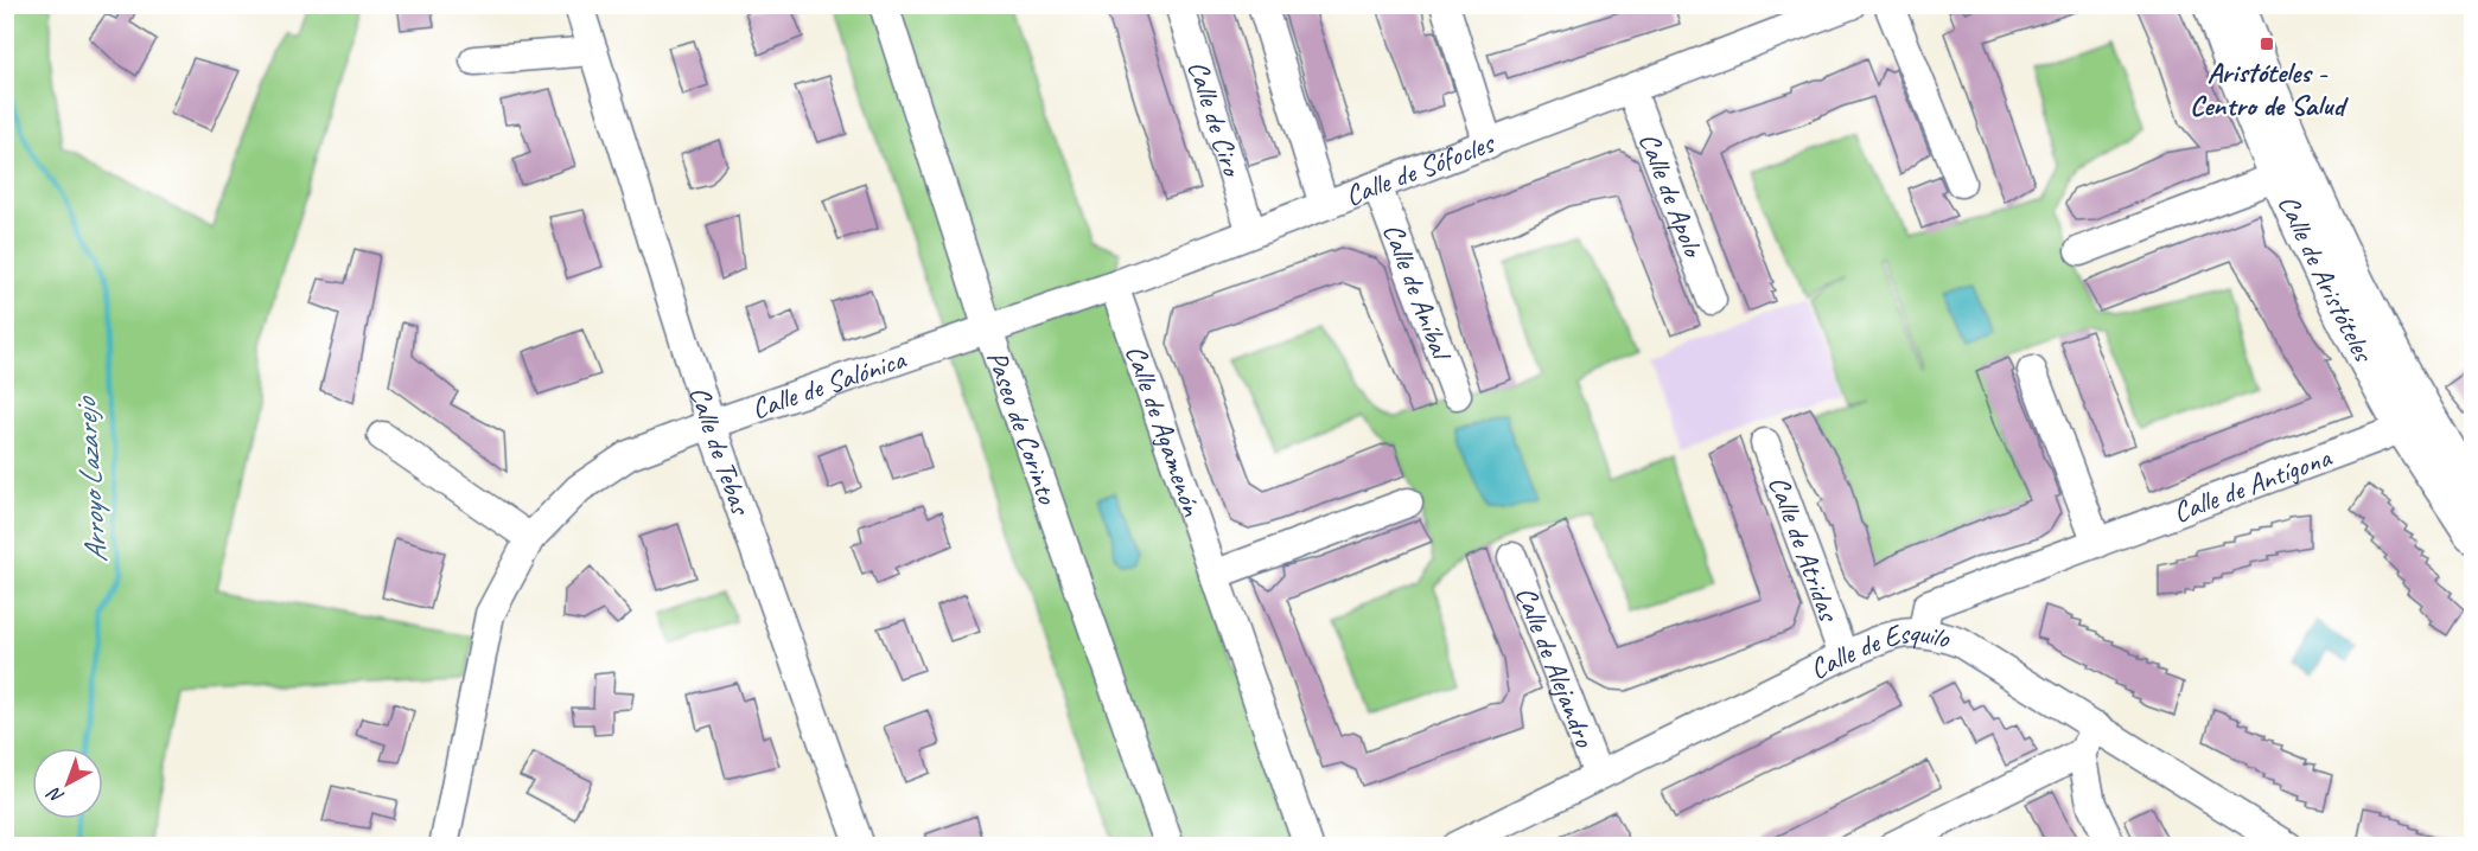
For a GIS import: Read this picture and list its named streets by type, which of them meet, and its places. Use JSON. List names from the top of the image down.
{
  "streets": {
    "main road": ["Calle de Aristóteles"],
    "street": [
      "Calle de Ciro",
      "Calle de Sófocles",
      "Calle de Apolo",
      "Calle de Aníbal",
      "Calle de Salónica",
      "Paseo de Corinto",
      "Calle de Agamenón",
      "Calle de Tebas",
      "Calle de Antígona",
      "Calle de Atridas",
      "Calle de Esquilo",
      "Calle de Alejandro"
    ]
  },
  "crossings": [
    ["Calle de Ciro", "Calle de Sófocles"],
    ["Calle de Sófocles", "Calle de Apolo"],
    ["Calle de Sófocles", "Calle de Aníbal"],
    ["Calle de Sófocles", "Calle de Salónica"],
    ["Calle de Sófocles", "Paseo de Corinto"],
    ["Calle de Sófocles", "Calle de Agamenón"],
    ["Calle de Aristóteles", "Calle de Antígona"],
    ["Calle de Salónica", "Paseo de Corinto"],
    ["Calle de Salónica", "Calle de Tebas"],
    ["Calle de Antígona", "Calle de Esquilo"],
    ["Calle de Atridas", "Calle de Esquilo"],
    ["Calle de Esquilo", "Calle de Alejandro"]
  ],
  "water": ["Arroyo Lazarejo"],
  "places": {
    "transit": ["Aristóteles - Centro de Salud"]
  },
  "north": "bottom left"
}
